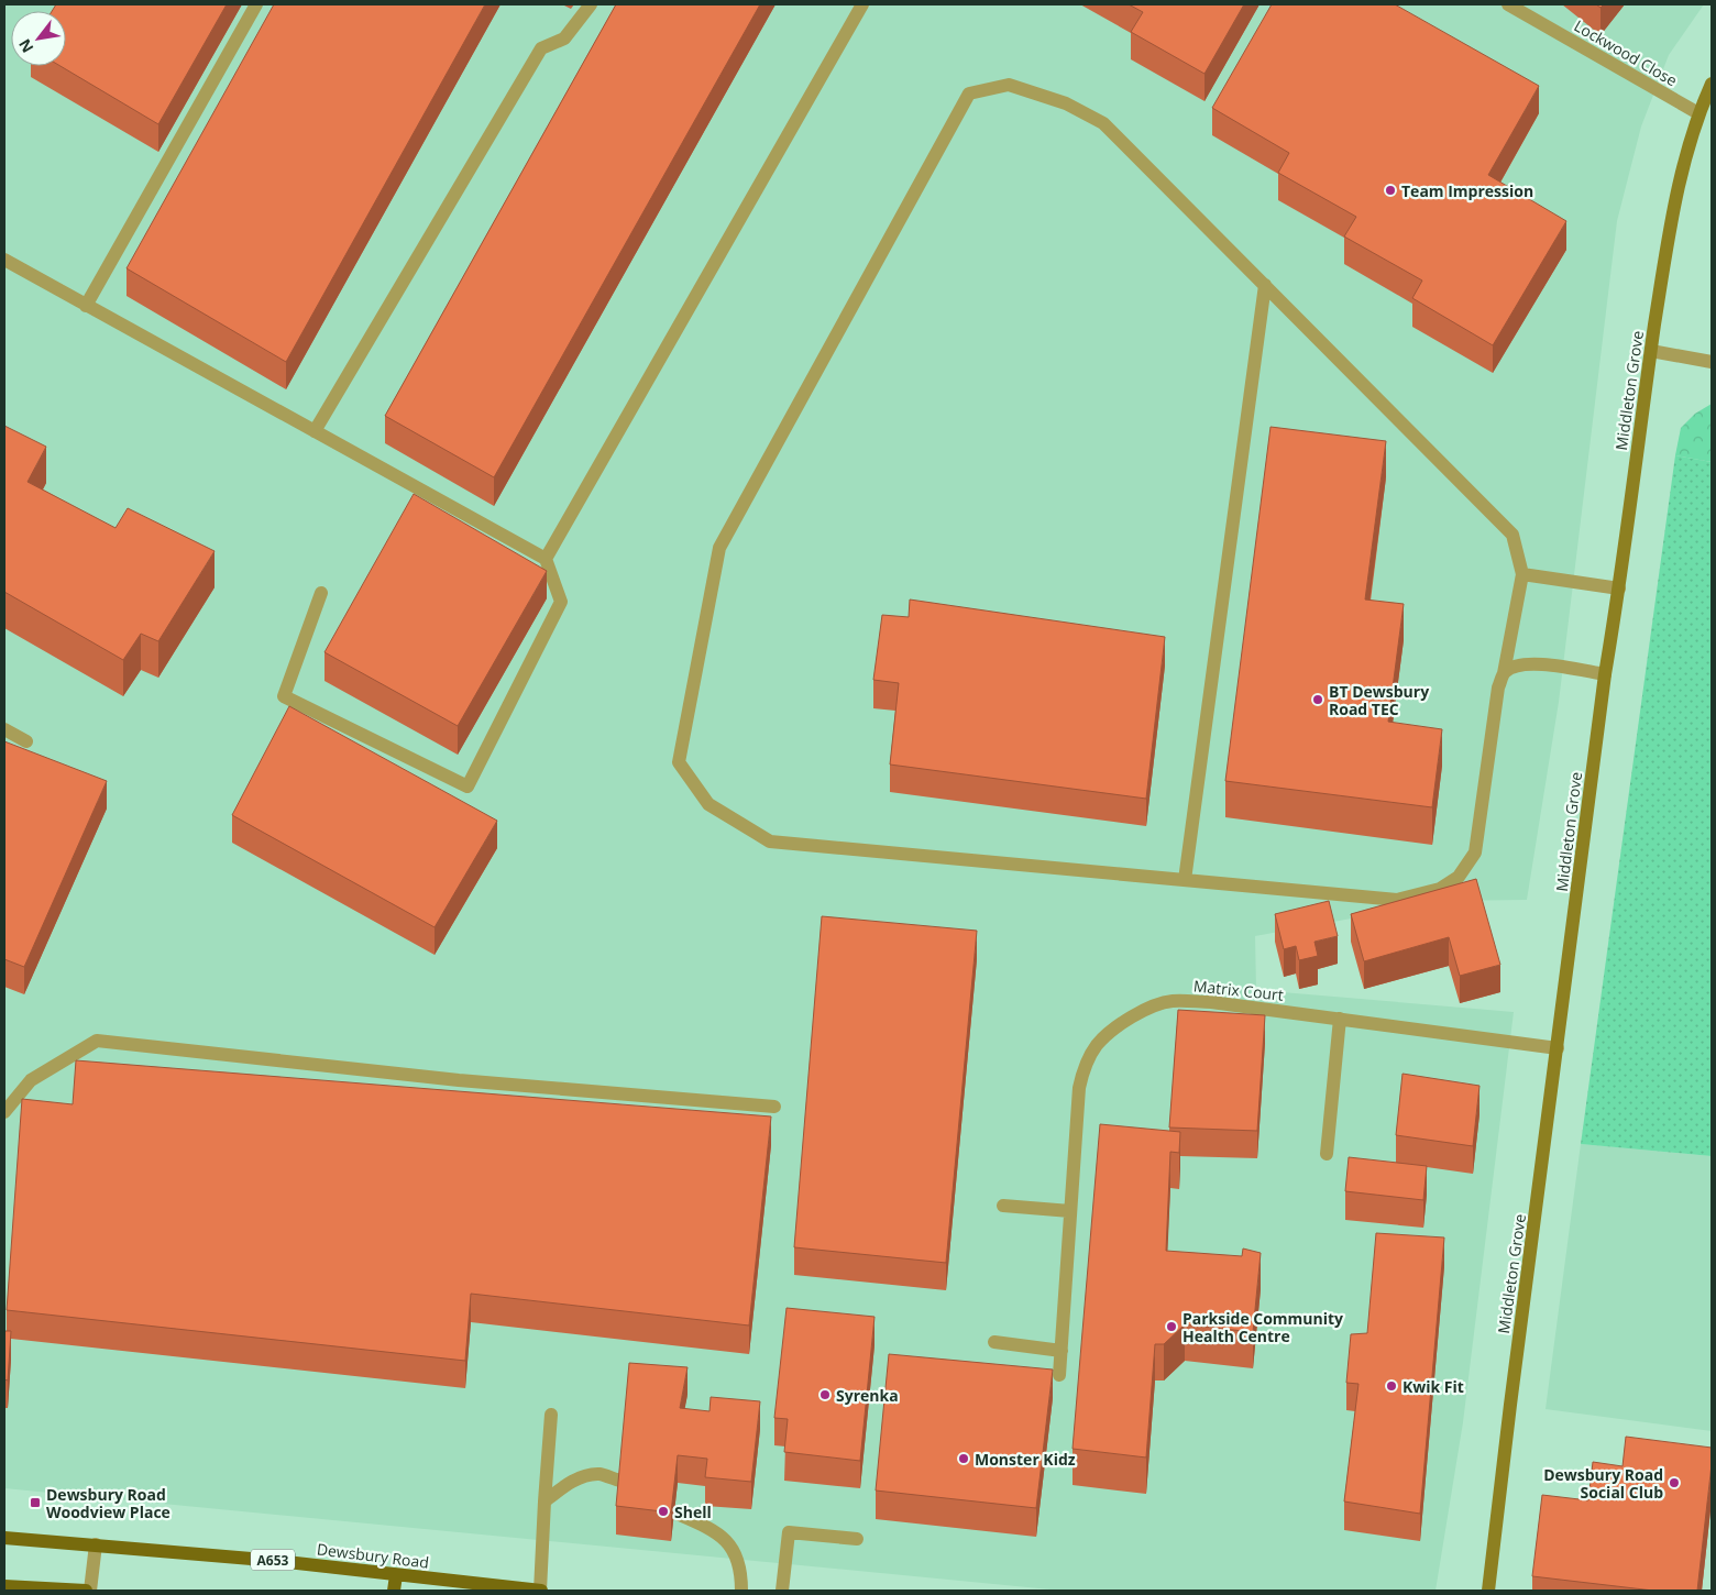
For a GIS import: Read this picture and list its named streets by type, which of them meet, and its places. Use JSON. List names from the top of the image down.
{
  "streets": {
    "main road": ["Dewsbury Road", "A653"],
    "street": ["Lockwood Close", "Middleton Grove", "Matrix Court"]
  },
  "crossings": [
    ["Lockwood Close", "Middleton Grove"],
    ["Middleton Grove", "Matrix Court"]
  ],
  "places": {
    "other": [
      "Team Impression",
      "BT Dewsbury Road TEC",
      "Parkside Community Health Centre",
      "Kwik Fit",
      "Syrenka",
      "Monster Kidz",
      "Dewsbury Road Social Club",
      "Shell"
    ],
    "transit": ["Dewsbury Road Woodview Place"]
  },
  "north": "bottom left"
}
